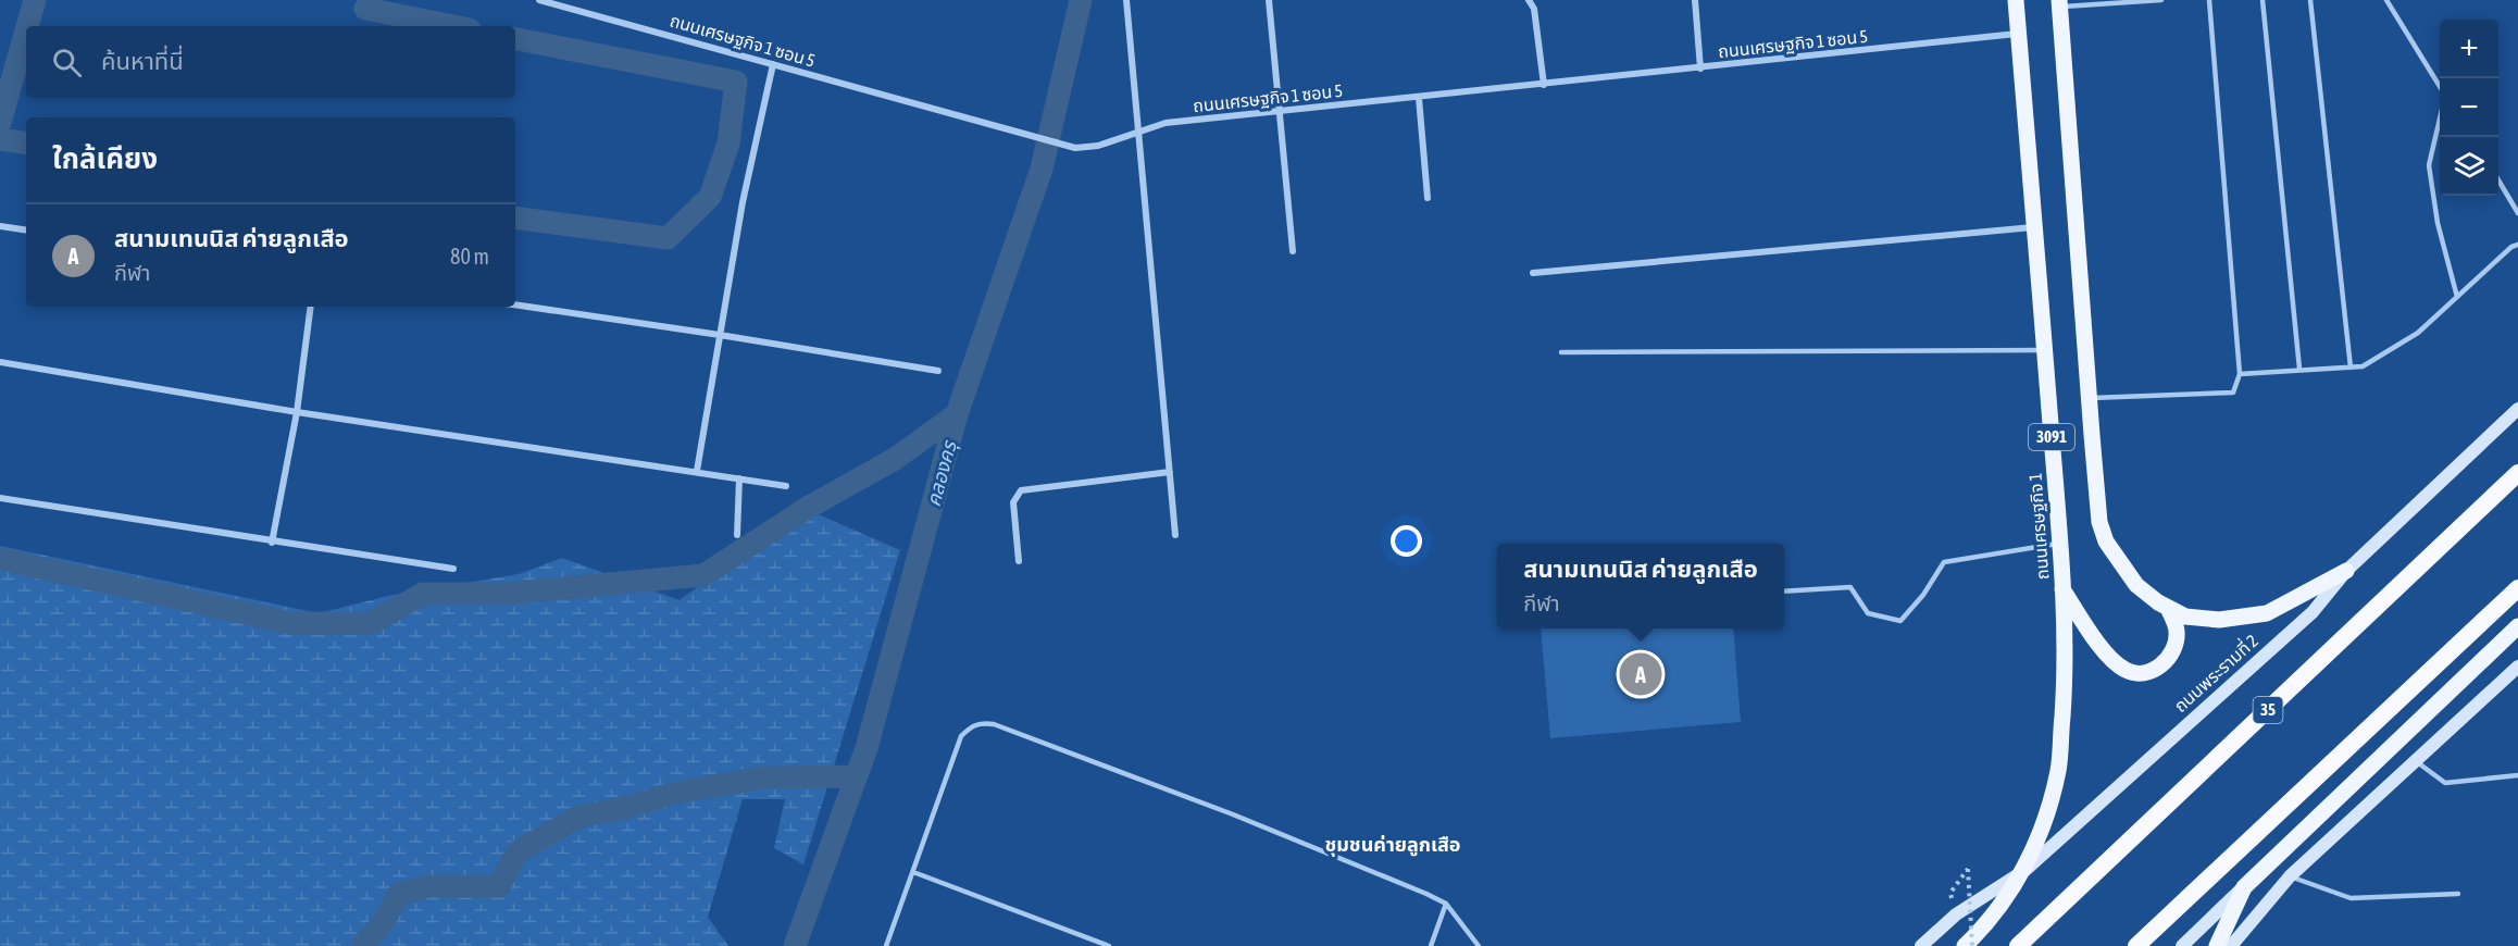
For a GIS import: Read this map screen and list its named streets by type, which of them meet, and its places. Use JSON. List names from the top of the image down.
{
  "streets": {
    "highway": ["35"],
    "main road": ["3091", "ถนนเศรษฐกิจ 1", "ถนนพระรามที่ 2"],
    "street": ["ถนนเศรษฐกิจ 1 ซอน 5"]
  },
  "crossings": [
    ["ถนนเศรษฐกิจ 1 ซอน 5", "ถนนเศรษฐกิจ 1"],
    ["3091", "ถนนพระรามที่ 2"],
    ["ถนนเศรษฐกิจ 1", "ถนนพระรามที่ 2"]
  ],
  "districts": ["ชุมชนค่ายลูกเสือ"],
  "water": ["คลองครุ"],
  "page": {
    "map_buttons": ["+", "−"],
    "search": "ค้นหาที่นี่",
    "heading": "ใกล้เคียง",
    "list": [
      {
        "mark": "A",
        "name": "สนามเทนนิส ค่ายลูกเสือ",
        "note": "กีฬา",
        "value": "80 m"
      }
    ],
    "popup": ["สนามเทนนิส ค่ายลูกเสือ", "กีฬา"],
    "pins": "A"
  }
}
